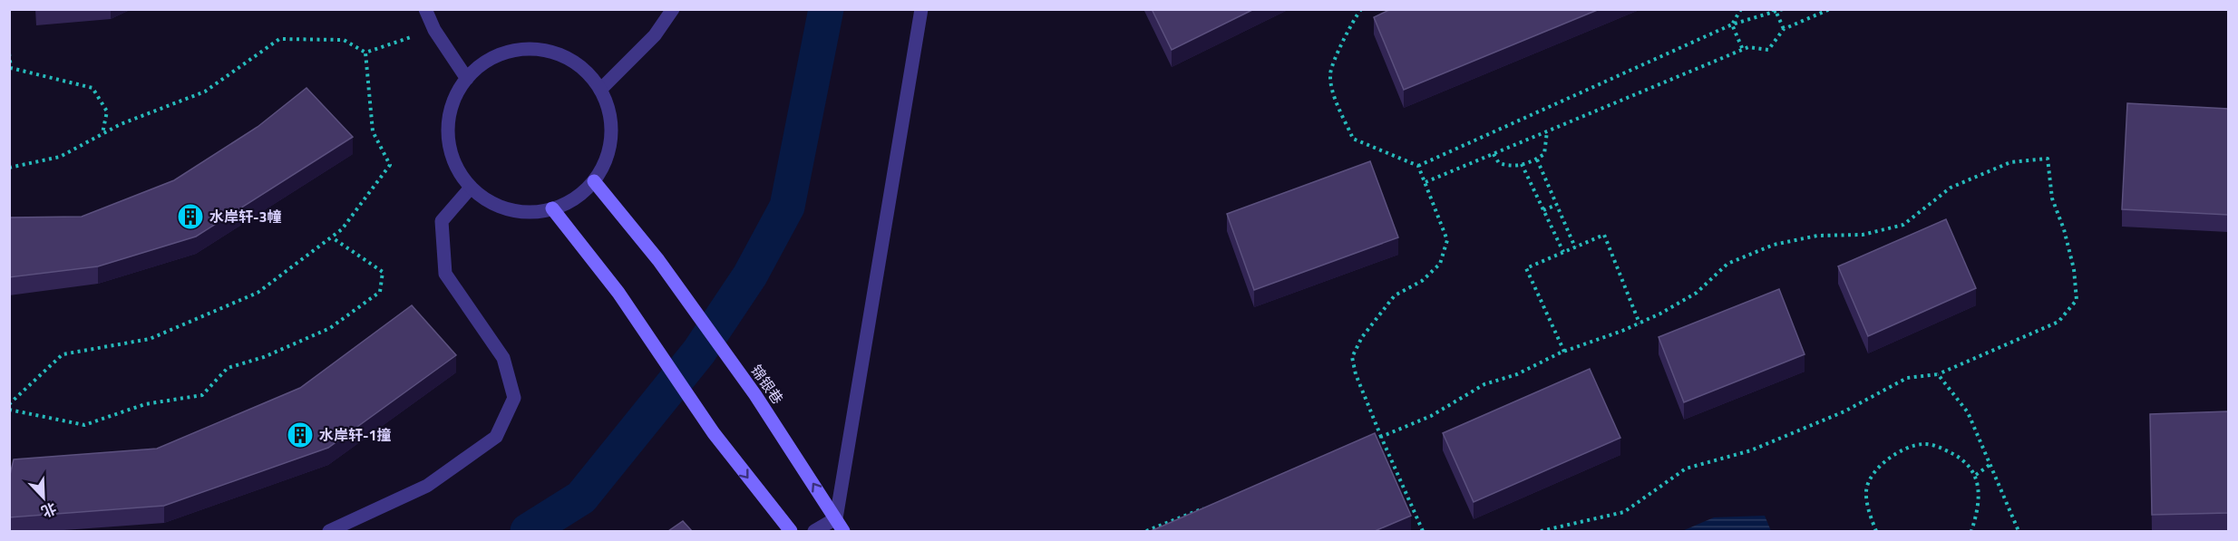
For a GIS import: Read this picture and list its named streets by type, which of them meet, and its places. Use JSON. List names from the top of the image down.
{
  "streets": {
    "main road": ["锦银巷"]
  },
  "places": {
    "building": ["水岸轩-3幢", "水岸轩-1撞"]
  },
  "north": "bottom right"
}
